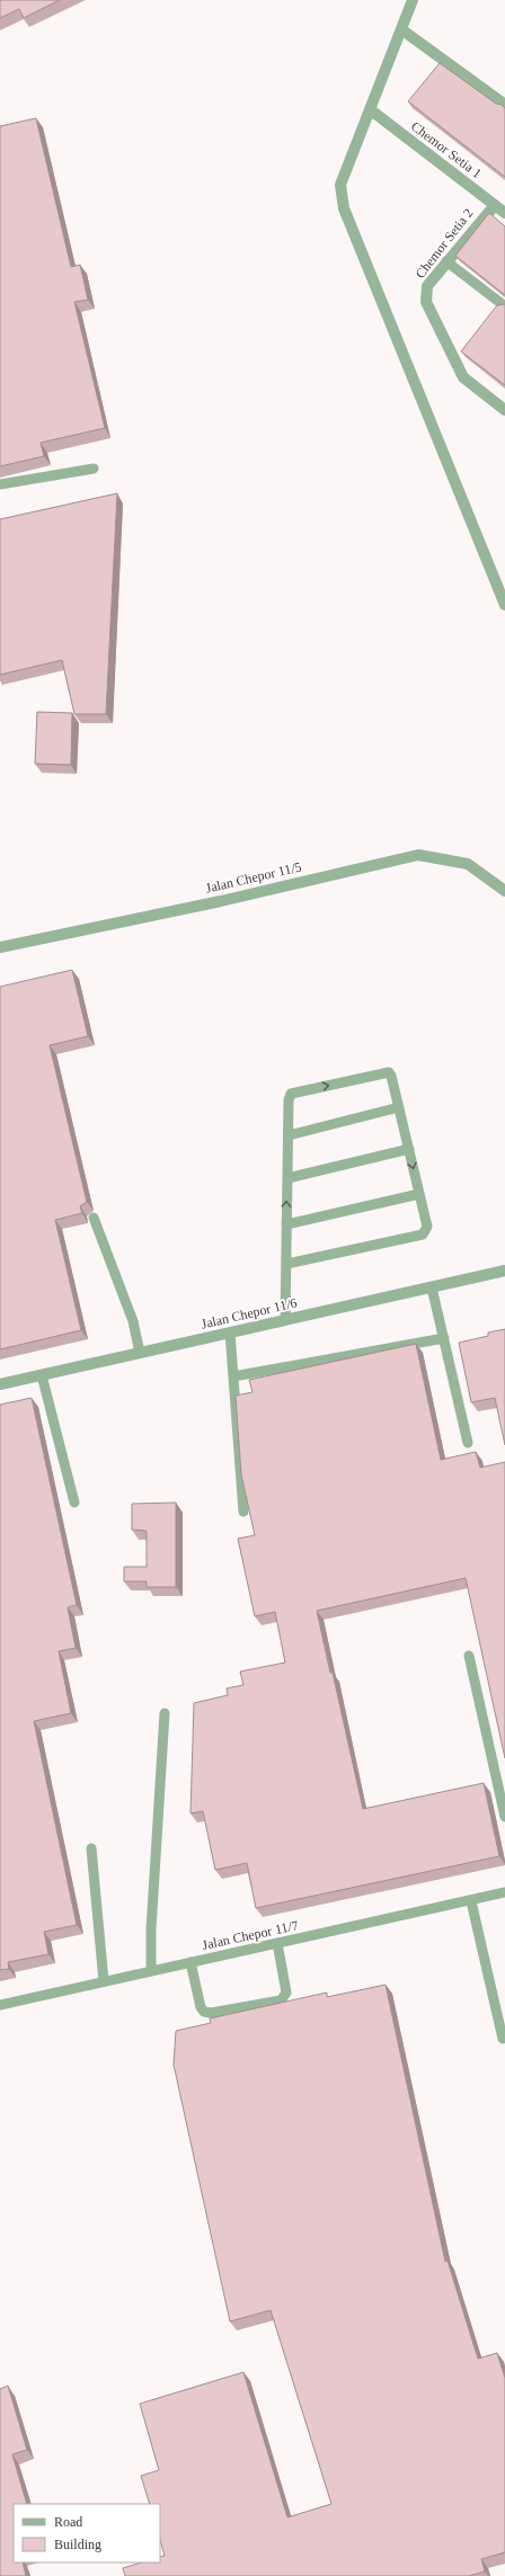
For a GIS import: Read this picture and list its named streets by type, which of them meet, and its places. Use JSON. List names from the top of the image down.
{
  "streets": {
    "street": [
      "Chemor Setia 1",
      "Chemor Setia 2",
      "Jalan Chepor 11/5",
      "Jalan Chepor 11/6"
    ],
    "lane": ["Jalan Chepor 11/7"]
  },
  "crossings": [
    ["Chemor Setia 1", "Chemor Setia 2"]
  ],
  "legend": ["Road", "Building"]
}
